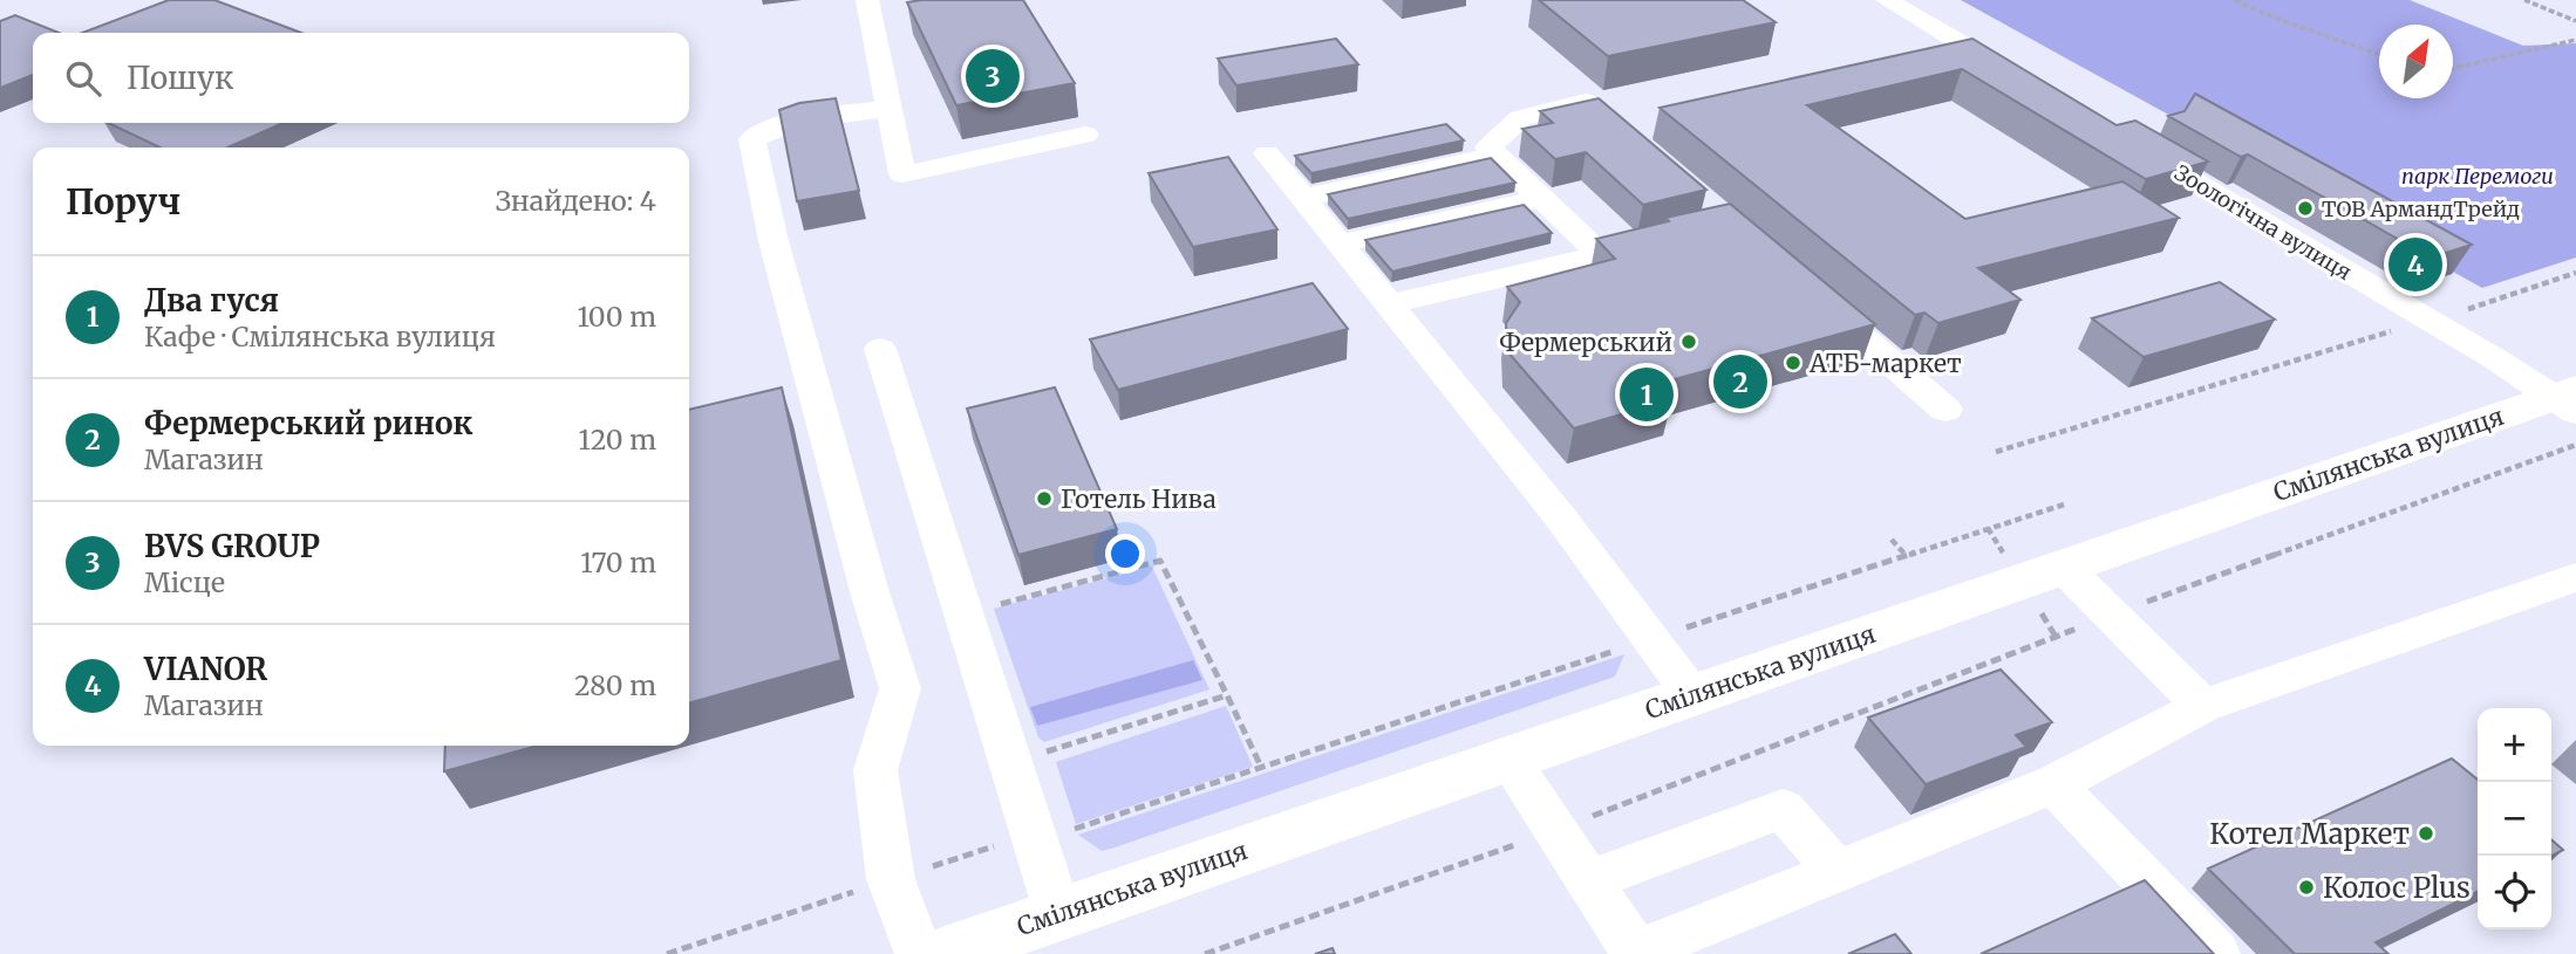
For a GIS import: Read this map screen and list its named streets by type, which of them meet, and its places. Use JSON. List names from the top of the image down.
{
  "streets": {
    "main road": ["Смілянська вулиця"],
    "street": ["Зоологічна вулиця"]
  },
  "crossings": [
    ["Зоологічна вулиця", "Смілянська вулиця"]
  ],
  "parks": ["парк Перемоги"],
  "places": [
    "ТОВ АрмандТрейд",
    "Фермерський",
    "АТБ-маркет",
    "Готель Нива",
    "Котел Маркет",
    "Колос Plus"
  ],
  "north": "top right",
  "page": {
    "search": "Пошук",
    "pins": [
      "3",
      "4",
      "2",
      "1"
    ],
    "heading": ["Поруч", "Знайдено: 4"],
    "list": [
      {
        "mark": "1",
        "name": "Два гуся",
        "note": "Кафе · Смілянська вулиця",
        "value": "100 m"
      },
      {
        "mark": "2",
        "name": "Фермерський ринок",
        "note": "Магазин",
        "value": "120 m"
      },
      {
        "mark": "3",
        "name": "BVS GROUP",
        "note": "Місце",
        "value": "170 m"
      },
      {
        "mark": "4",
        "name": "VIANOR",
        "note": "Магазин",
        "value": "280 m"
      }
    ],
    "map_buttons": ["+", "−"]
  }
}
